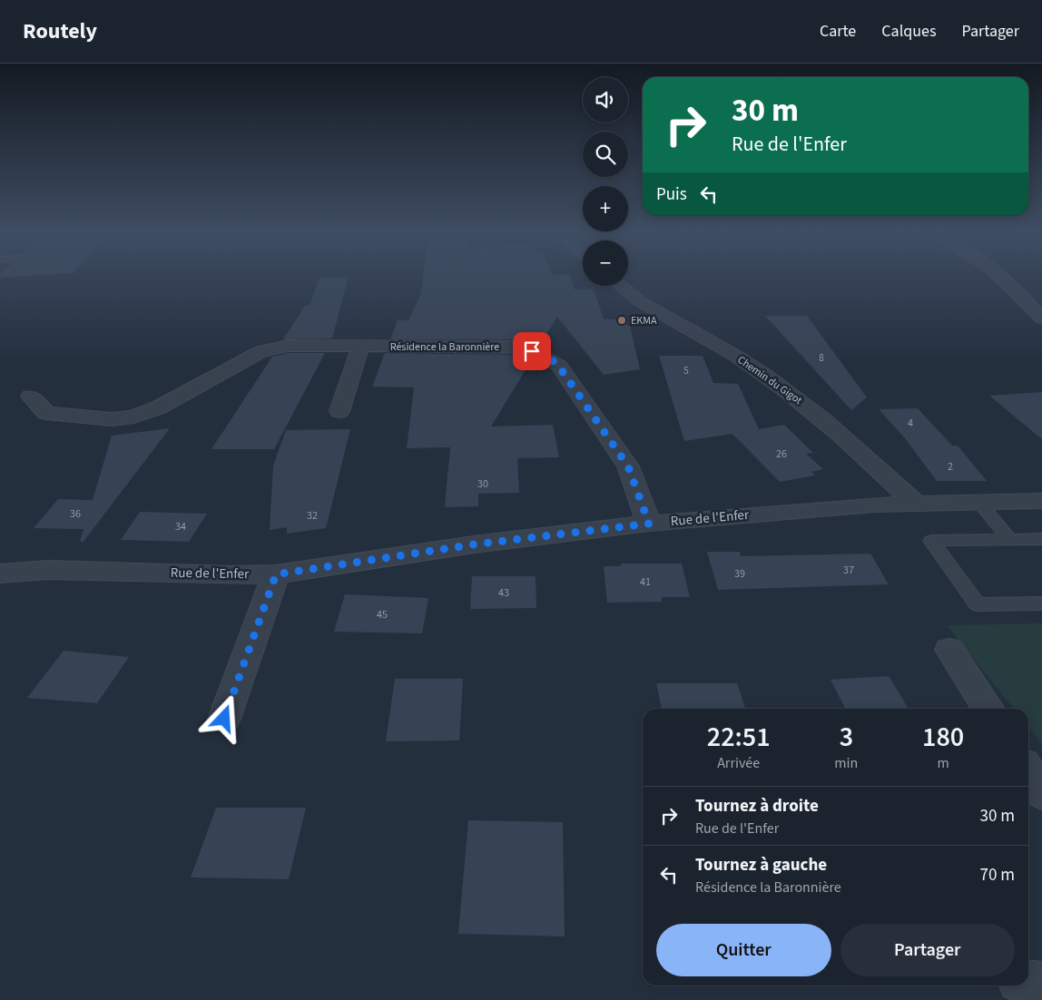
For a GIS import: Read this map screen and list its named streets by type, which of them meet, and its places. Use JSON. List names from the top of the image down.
{
  "streets": {
    "street": ["Résidence la Baronnière", "Chemin du Gigot", "Rue de l'Enfer"]
  },
  "crossings": [
    ["Résidence la Baronnière", "Rue de l'Enfer"],
    ["Chemin du Gigot", "Rue de l'Enfer"]
  ],
  "places": ["EKMA"],
  "house_numbers": [
    "8",
    "5",
    "4",
    "26",
    "2",
    "30",
    "36",
    "32",
    "34",
    "37",
    "39",
    "41",
    "43",
    "45"
  ],
  "page": {
    "header": "Routely",
    "nav": ["Carte", "Calques", "Partager"],
    "map_buttons": ["+", "−"],
    "turn": ["30 m", "Rue de l'Enfer"],
    "then": "Puis",
    "eta": [
      "22:51",
      "Arrivée",
      "3",
      "min",
      "180",
      "m"
    ],
    "list": [
      {
        "name": "Tournez à droite",
        "note": "Rue de l'Enfer",
        "value": "30 m"
      },
      {
        "name": "Tournez à gauche",
        "note": "Résidence la Baronnière",
        "value": "70 m"
      }
    ],
    "buttons": ["Quitter", "Partager"]
  }
}
